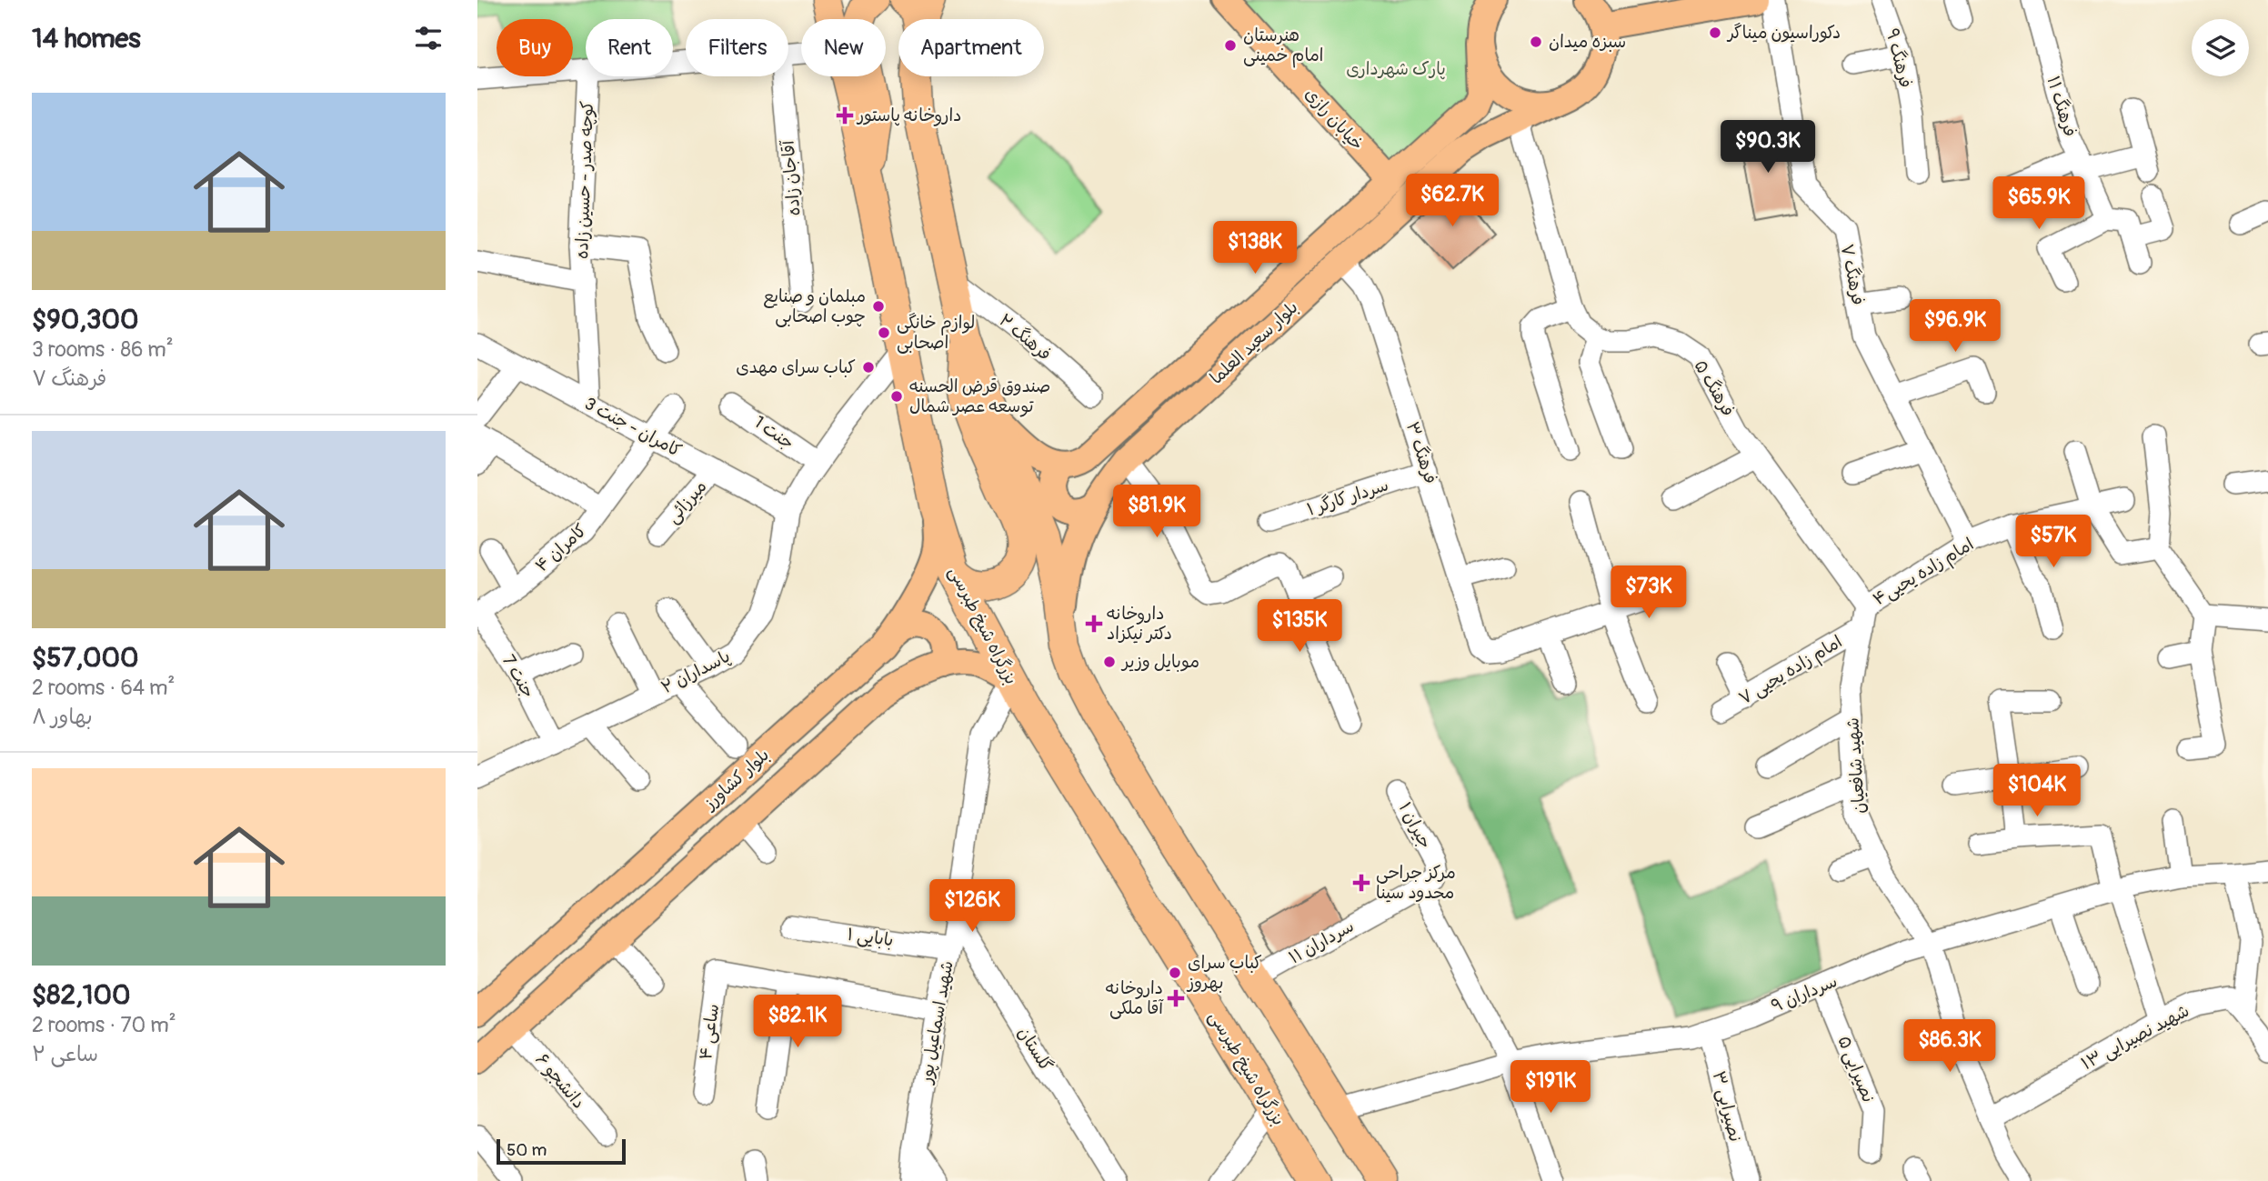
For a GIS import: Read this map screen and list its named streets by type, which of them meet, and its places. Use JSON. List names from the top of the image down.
{
  "streets": {
    "highway": ["بزرگراه شیخ طبرسی"],
    "main road": ["خیابان رازی", "بلوار سعید العلما", "بلوار کشاورز"],
    "street": [
      "فرهنگ ۹",
      "فرهنگ ۱۱",
      "آقاجان زاده",
      "کوچه صدر - حسین زاده",
      "فرهنگ ۷",
      "فرهنگ ۲",
      "فرهنگ ۵",
      "کامران - جنت 3",
      "جنت 1",
      "فرهنگ ۳",
      "سردار کارگر ۱",
      "میرزائی",
      "کامران ۴",
      "امام زاده یحیی۴",
      "امام زاده یحیی ۷",
      "پاسداران ۲",
      "جنت 7",
      "شهید شافعیان",
      "جیران ۱",
      "بابایی ۱",
      "سرداران ۱۱",
      "سرداران ۹",
      "شهید اسماعیل پور",
      "ساعی ۴",
      "شهید نصیرایی ۱۳",
      "گلستان",
      "نصیرایی ۵",
      "دانشجو ۶",
      "نصیرایی ۳"
    ]
  },
  "crossings": [
    ["خیابان رازی", "بلوار سعید العلما"],
    ["کوچه صدر - حسین زاده", "کامران - جنت 3"],
    ["فرهنگ ۷", "امام زاده یحیی۴"],
    ["بلوار سعید العلما", "فرهنگ ۳"],
    ["فرهنگ ۵", "امام زاده یحیی۴"],
    ["فرهنگ ۵", "شهید شافعیان"],
    ["کامران - جنت 3", "میرزائی"],
    ["کامران - جنت 3", "کامران ۴"],
    ["کامران - جنت 3", "پاسداران ۲"],
    ["جنت 1", "پاسداران ۲"],
    ["فرهنگ ۳", "سردار کارگر ۱"],
    ["کامران ۴", "جنت 7"],
    ["امام زاده یحیی۴", "شهید شافعیان"],
    ["بزرگراه شیخ طبرسی", "پاسداران ۲"],
    ["بزرگراه شیخ طبرسی", "بلوار کشاورز"],
    ["بزرگراه شیخ طبرسی", "شهید اسماعیل پور"],
    ["امام زاده یحیی ۷", "شهید شافعیان"],
    ["پاسداران ۲", "جنت 7"],
    ["شهید شافعیان", "سرداران ۹"],
    ["شهید شافعیان", "شهید نصیرایی ۱۳"],
    ["بلوار کشاورز", "شهید اسماعیل پور"],
    ["بلوار کشاورز", "دانشجو ۶"],
    ["جیران ۱", "سرداران ۱۱"],
    ["بابایی ۱", "شهید اسماعیل پور"],
    ["سرداران ۹", "نصیرایی ۵"],
    ["سرداران ۹", "نصیرایی ۳"],
    ["شهید اسماعیل پور", "گلستان"]
  ],
  "parks": ["پارک شهرداری"],
  "places": {
    "other": [
      "دکوراسیون میناگر",
      "سبزه میدان",
      "هنرستان امام خمینی",
      "مبلمان و صنایع چوب اصحابی",
      "لوازم خانگی اصحابی",
      "کباب سرای مهدی",
      "صندوق قرض الحسنه توسعه عصر شمال",
      "موبایل وزیر",
      "کباب سرای بهروز"
    ],
    "health": [
      "داروخانه پاستور",
      "داروخانه دکتر نیکزاد",
      "مرکز جراحی محدود سینا",
      "داروخانه آقا ملکی"
    ]
  },
  "scale_bar": "50 m",
  "page": {
    "heading": "14 homes",
    "chip": [
      "Buy",
      "Rent",
      "Filters",
      "New",
      "Apartment"
    ],
    "list": [
      {
        "name": "$90,300",
        "note": "3 rooms · 86 m² · فرهنگ ۷"
      },
      {
        "name": "$57,000",
        "note": "2 rooms · 64 m² · بهاور ۸"
      },
      {
        "name": "$82,100",
        "note": "2 rooms · 70 m² · ساعی ۲"
      }
    ],
    "price": [
      "$90.3K",
      "$62.7K",
      "$65.9K",
      "$138K",
      "$96.9K",
      "$81.9K",
      "$57K",
      "$73K",
      "$135K",
      "$104K",
      "$126K",
      "$82.1K",
      "$86.3K",
      "$191K"
    ],
    "scale": "50 m"
  }
}
